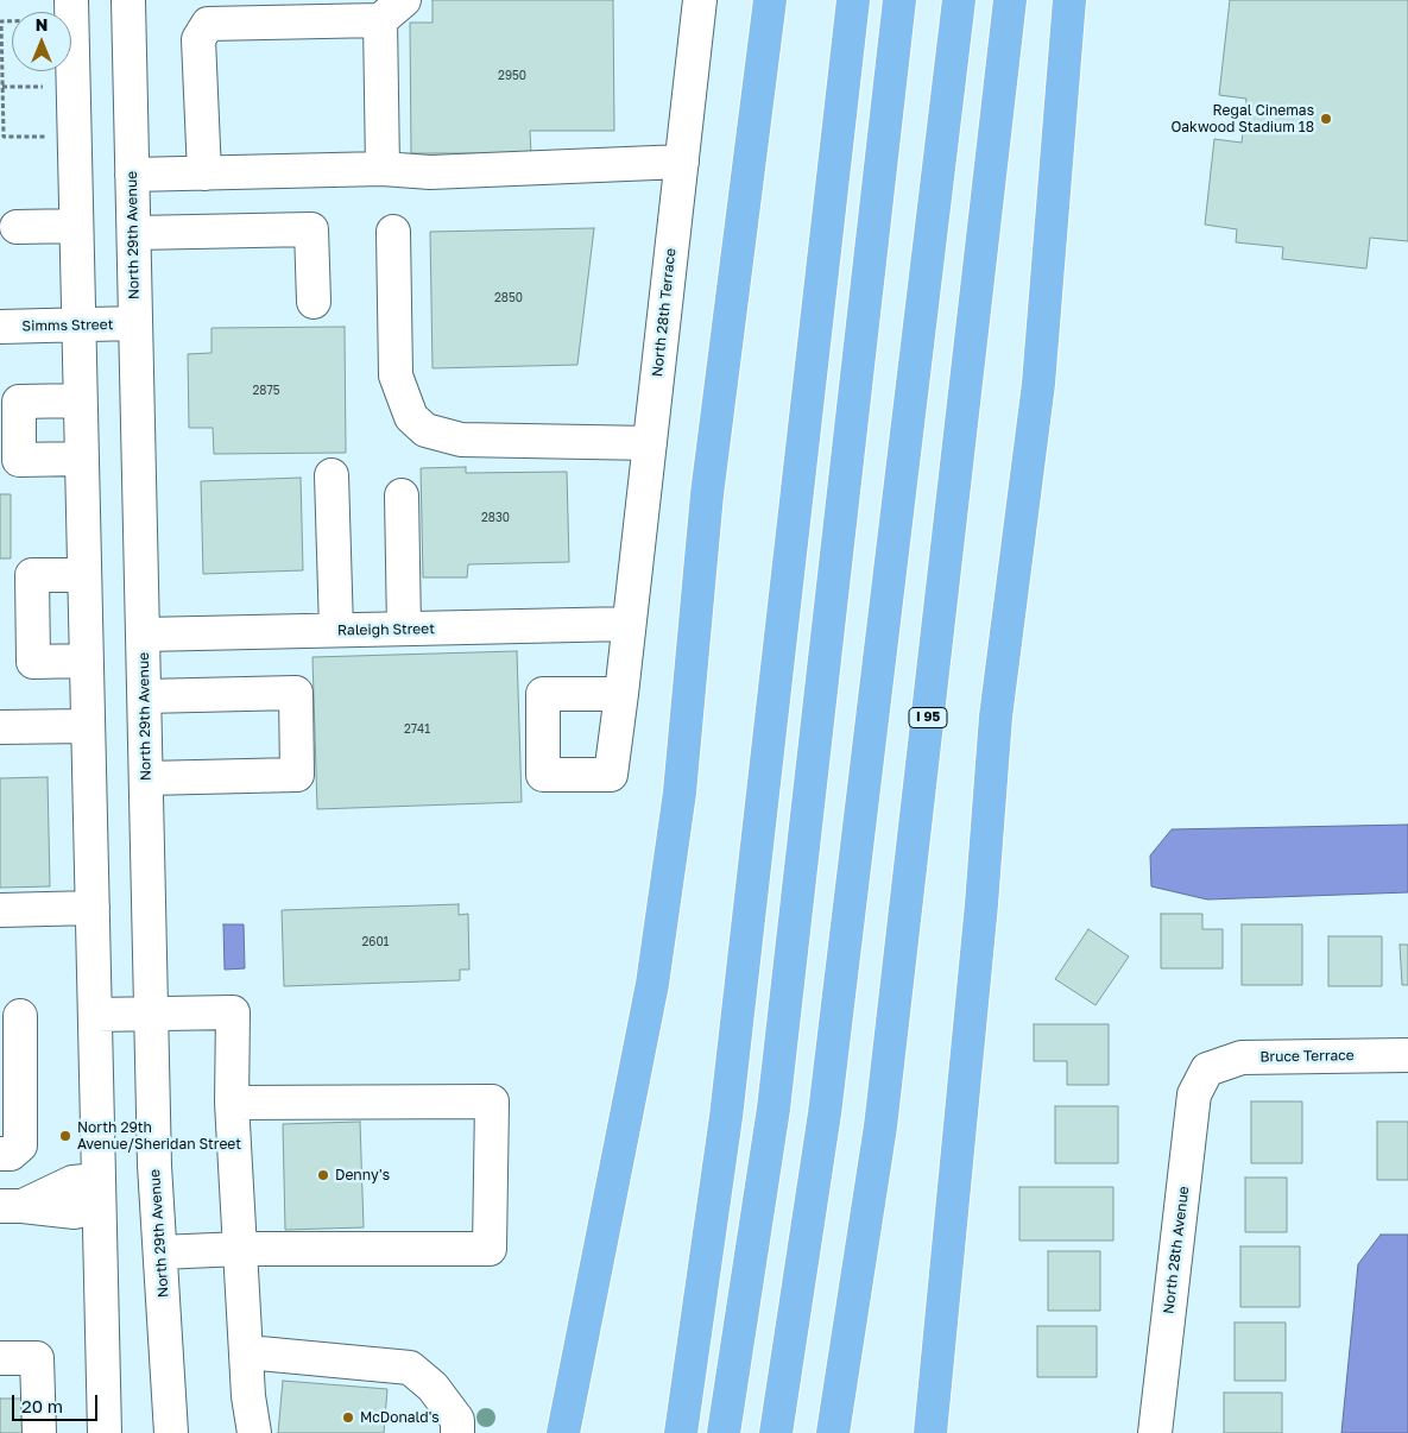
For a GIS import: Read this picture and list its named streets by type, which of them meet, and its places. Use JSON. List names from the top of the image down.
{
  "streets": {
    "highway": ["I 95"],
    "street": [
      "North 29th Avenue",
      "North 28th Terrace",
      "Simms Street",
      "Raleigh Street",
      "Bruce Terrace",
      "North 28th Avenue"
    ]
  },
  "crossings": [
    ["North 29th Avenue", "Simms Street"],
    ["North 29th Avenue", "Raleigh Street"],
    ["North 28th Terrace", "Raleigh Street"],
    ["Bruce Terrace", "North 28th Avenue"]
  ],
  "places": [
    "Regal Cinemas Oakwood Stadium 18",
    "North 29th Avenue/Sheridan Street",
    "Denny's",
    "McDonald's"
  ],
  "house_numbers": [
    "2950",
    "2850",
    "2875",
    "2830",
    "2741",
    "2601"
  ],
  "scale_bar": "20 m",
  "north": "top"
}
